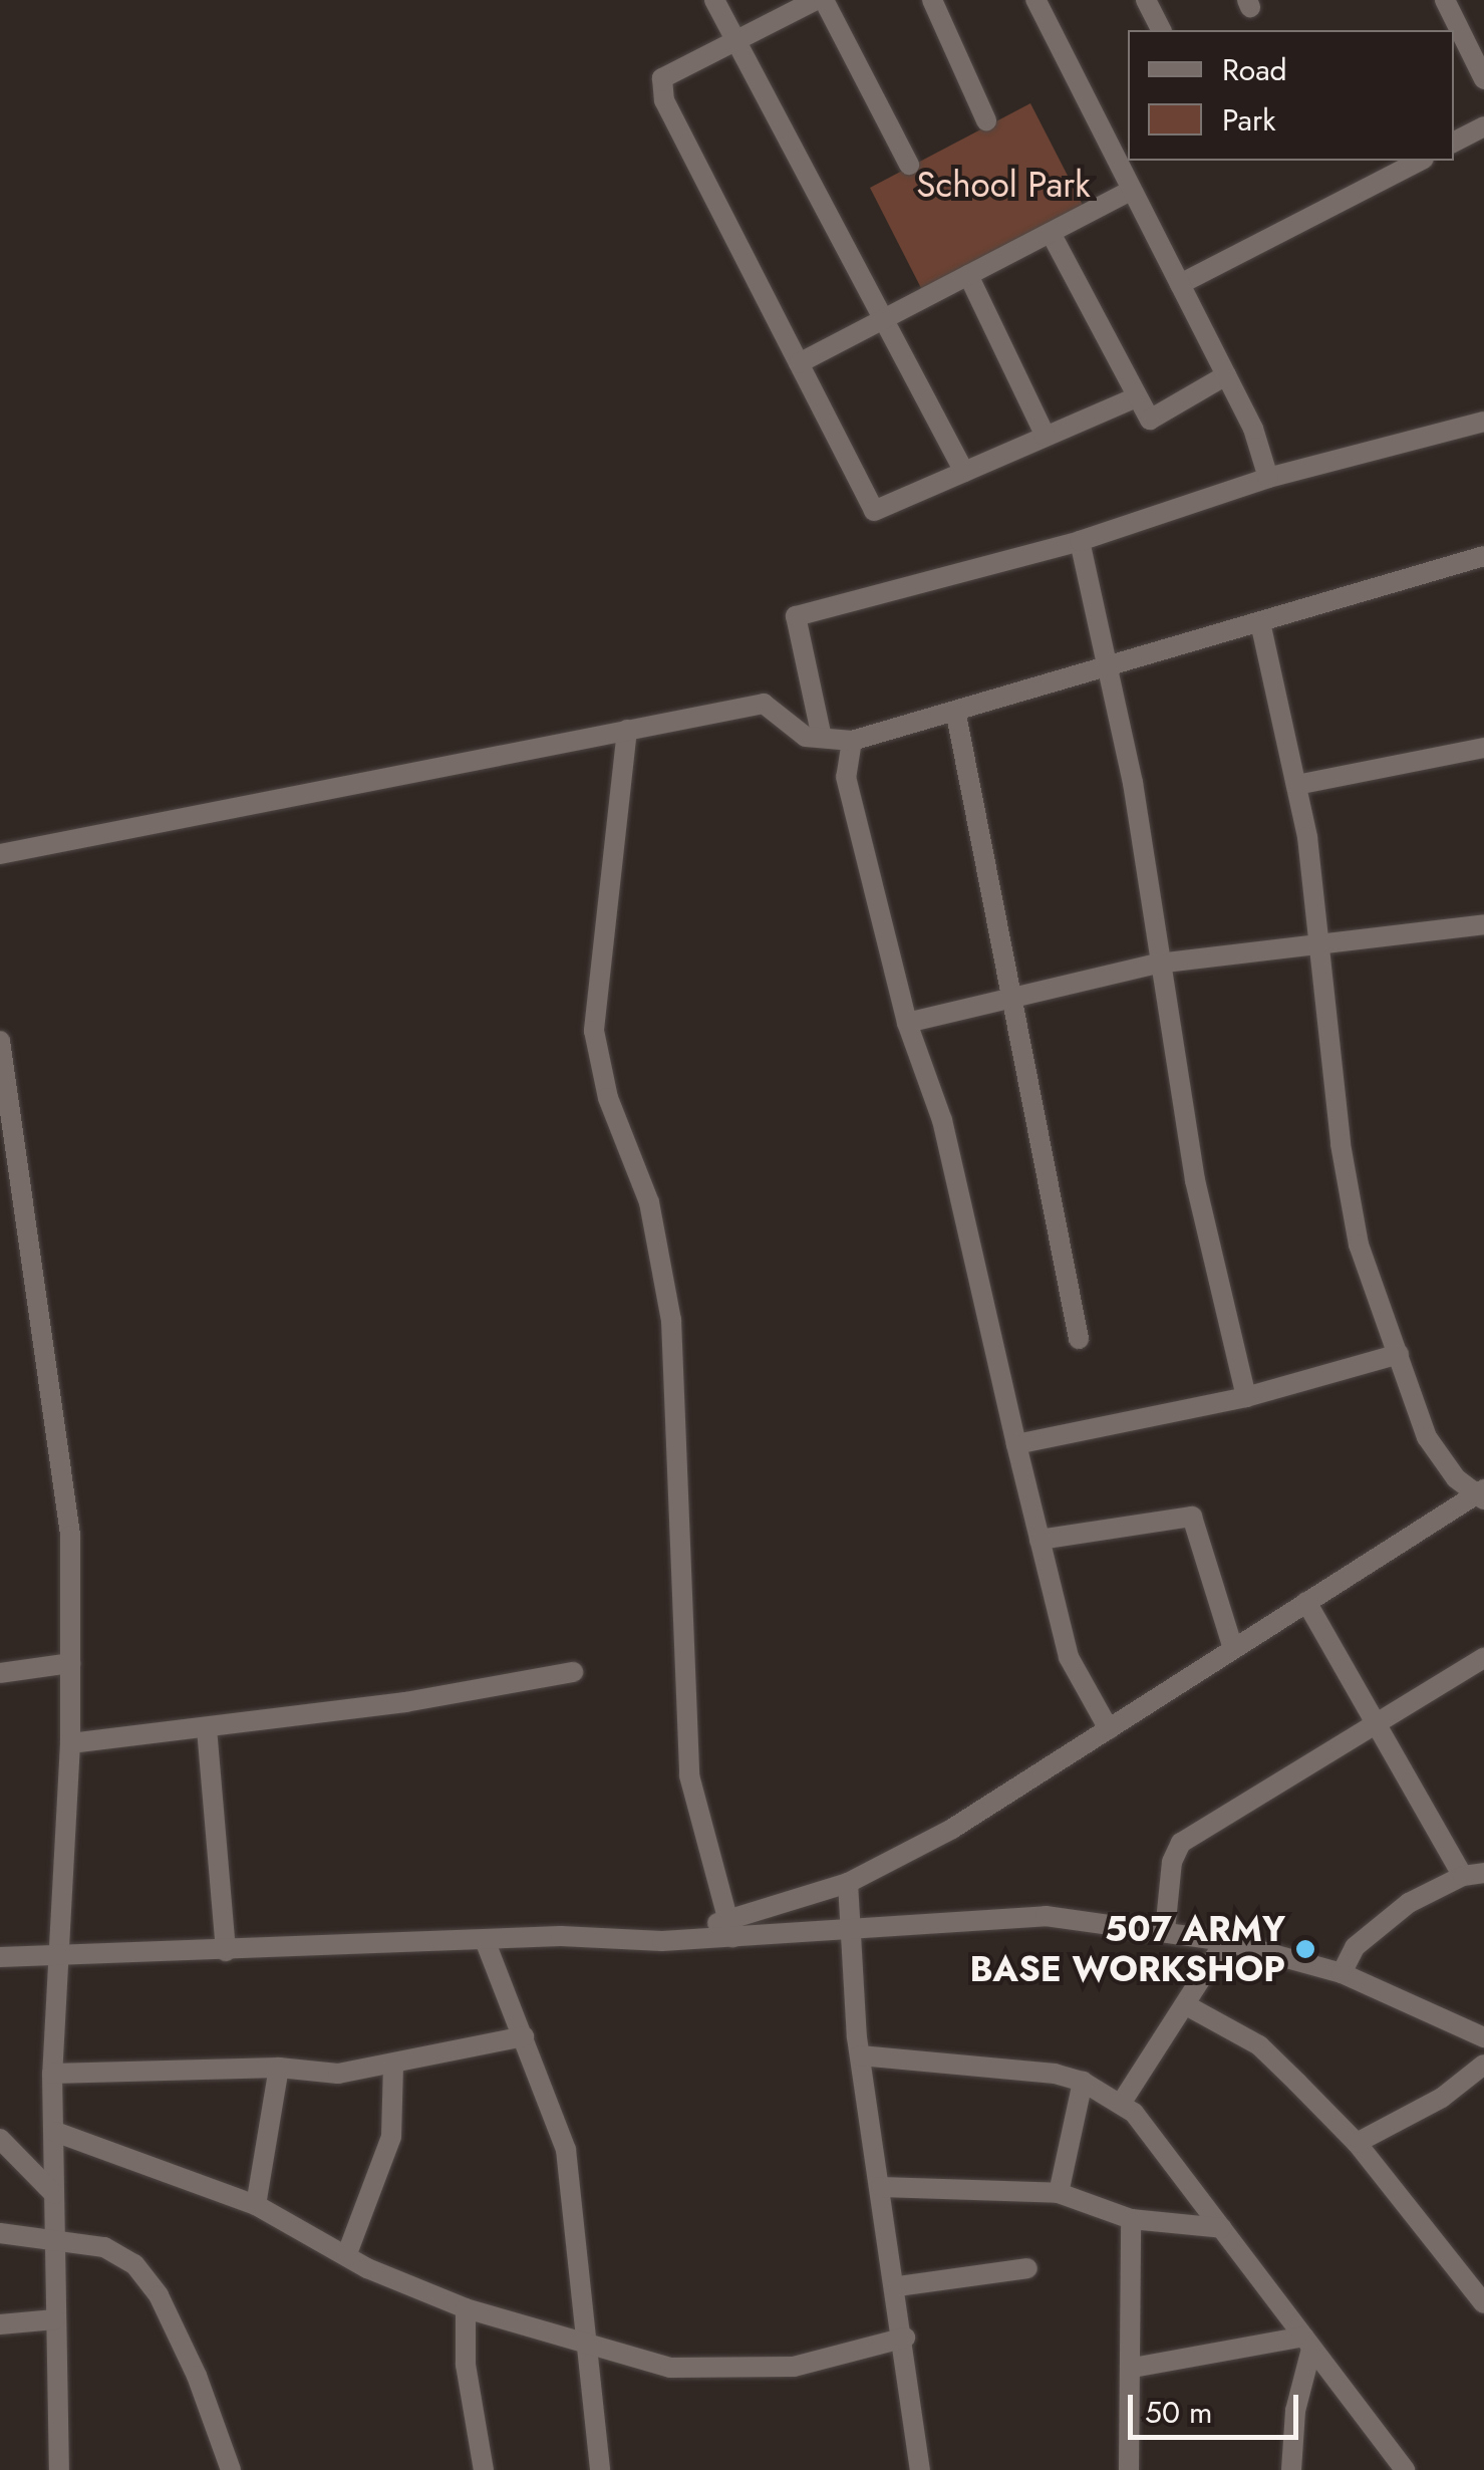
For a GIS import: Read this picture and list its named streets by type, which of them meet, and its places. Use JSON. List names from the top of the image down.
{
  "parks": ["School Park"],
  "places": ["507 ARMY BASE WORKSHOP"],
  "legend": ["Road", "Park"],
  "scale_bar": "50 m"
}
